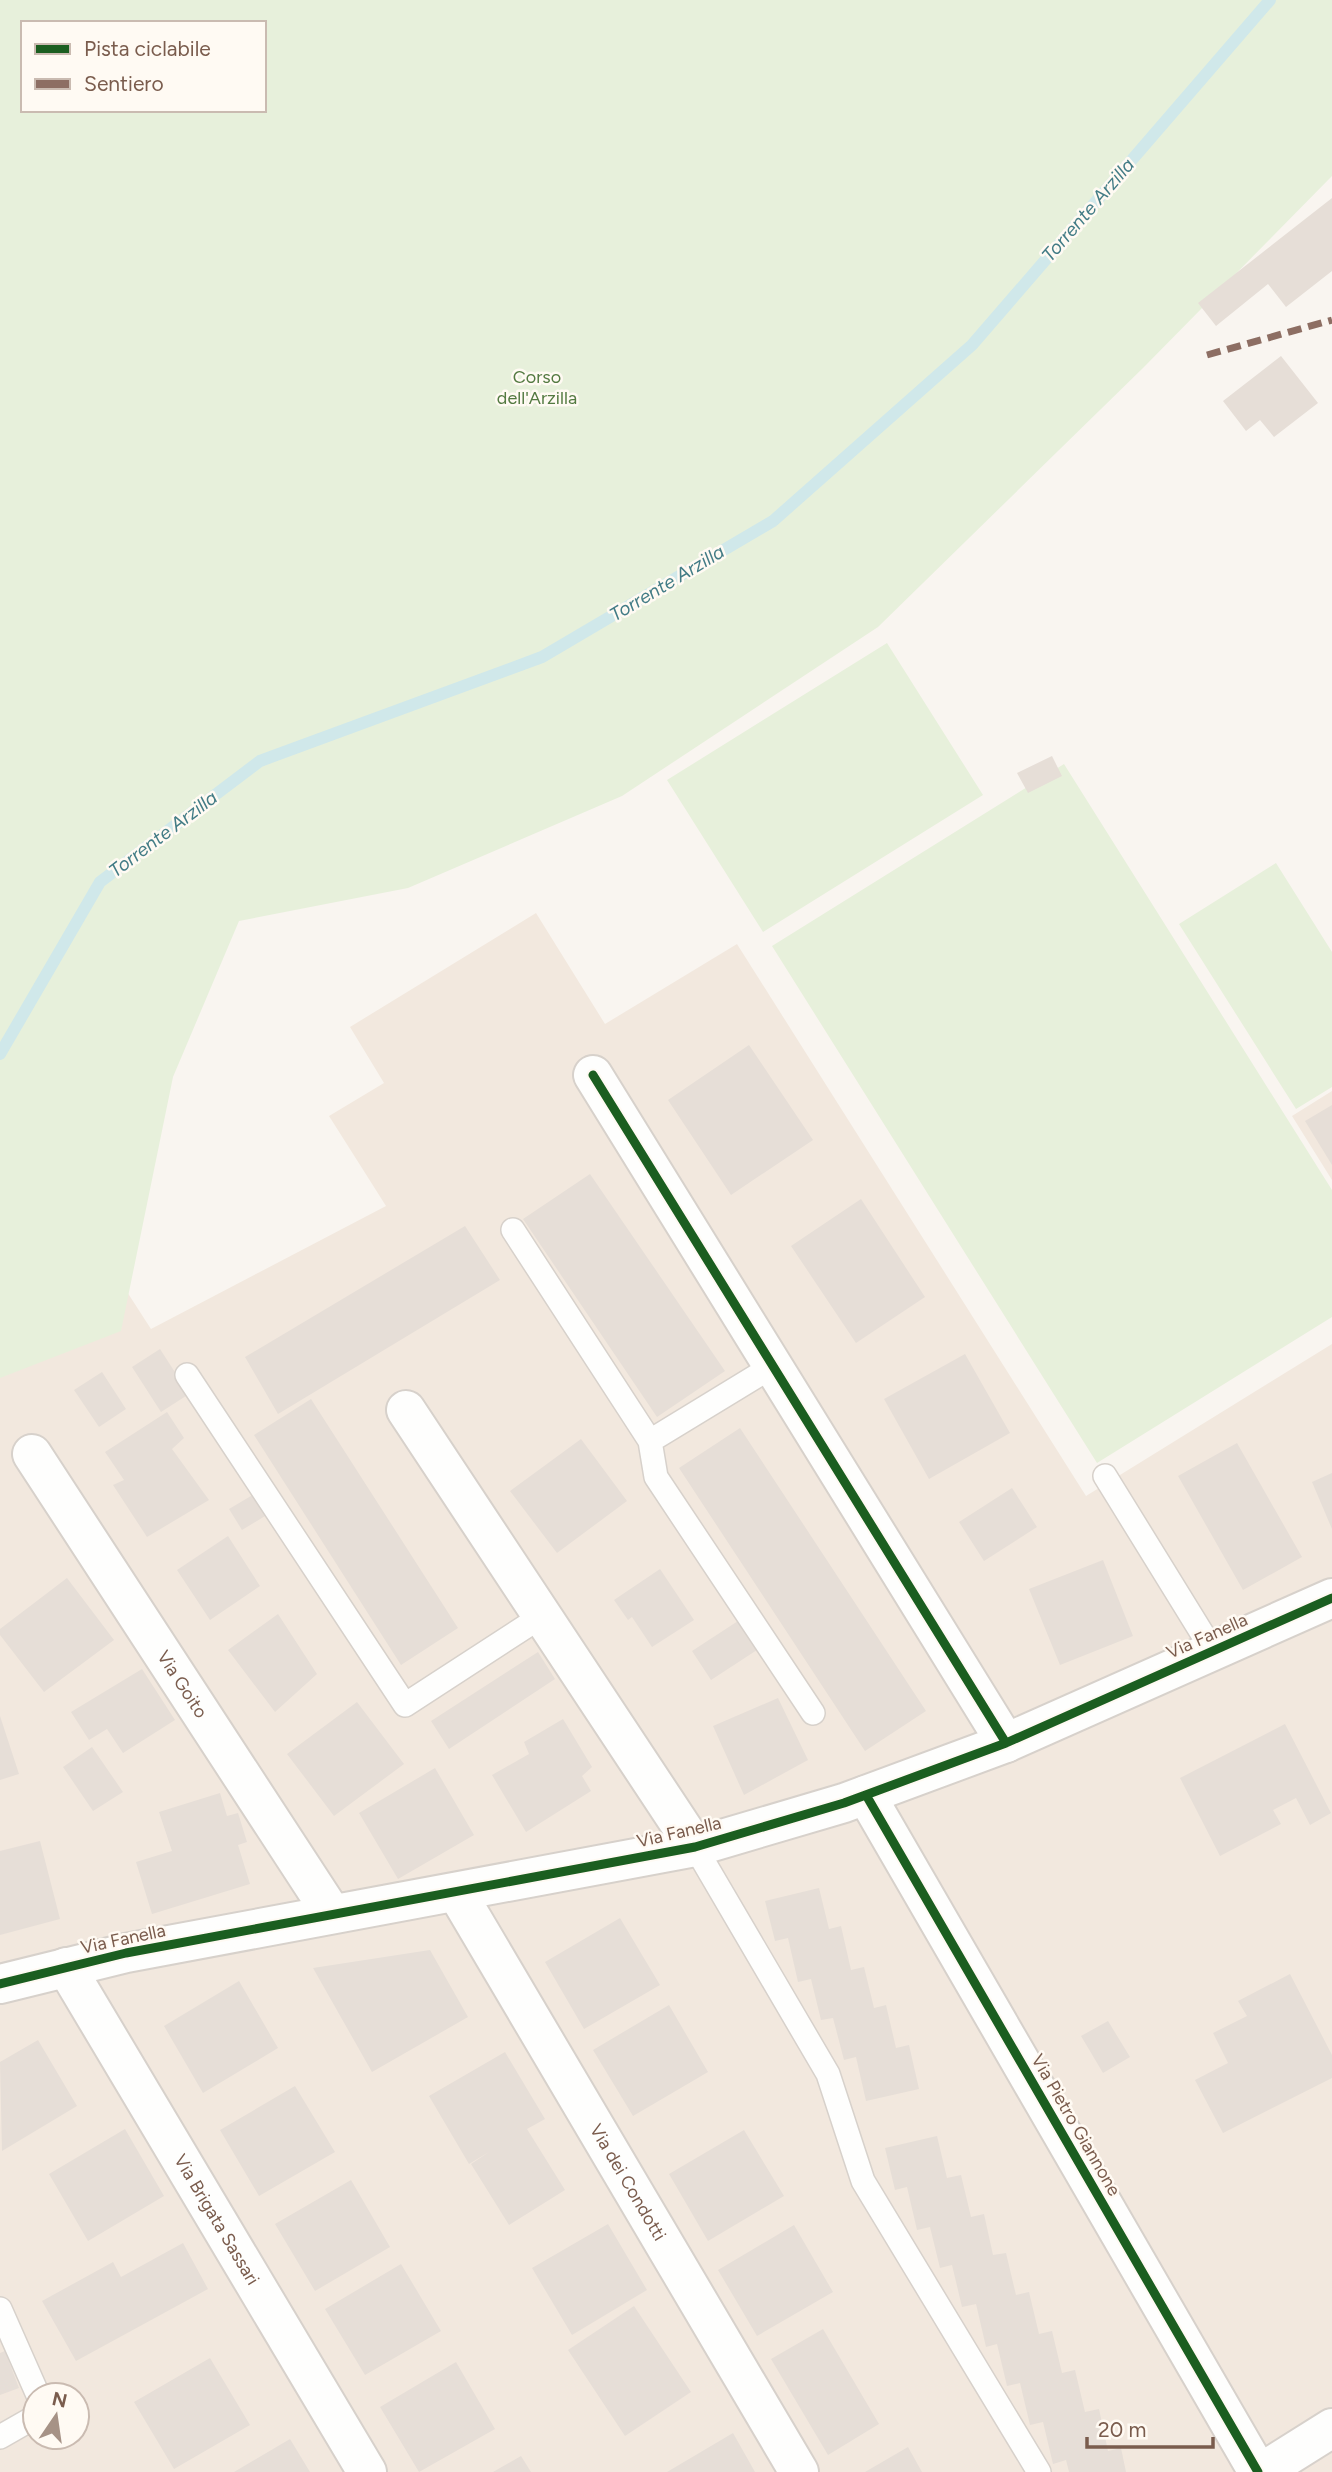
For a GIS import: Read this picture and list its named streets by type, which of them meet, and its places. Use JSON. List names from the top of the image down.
{
  "streets": {
    "street": [
      "Via Fanella",
      "Via Goito",
      "Via Pietro Giannone",
      "Via dei Condotti",
      "Via Brigata Sassari"
    ]
  },
  "crossings": [
    ["Via Fanella", "Via Goito"],
    ["Via Fanella", "Via Pietro Giannone"],
    ["Via Fanella", "Via dei Condotti"],
    ["Via Fanella", "Via Brigata Sassari"]
  ],
  "water": ["Torrente Arzilla"],
  "parks": ["Corso dell'Arzilla"],
  "legend": ["Pista ciclabile", "Sentiero"],
  "scale_bar": "20 m",
  "north": "top"
}
